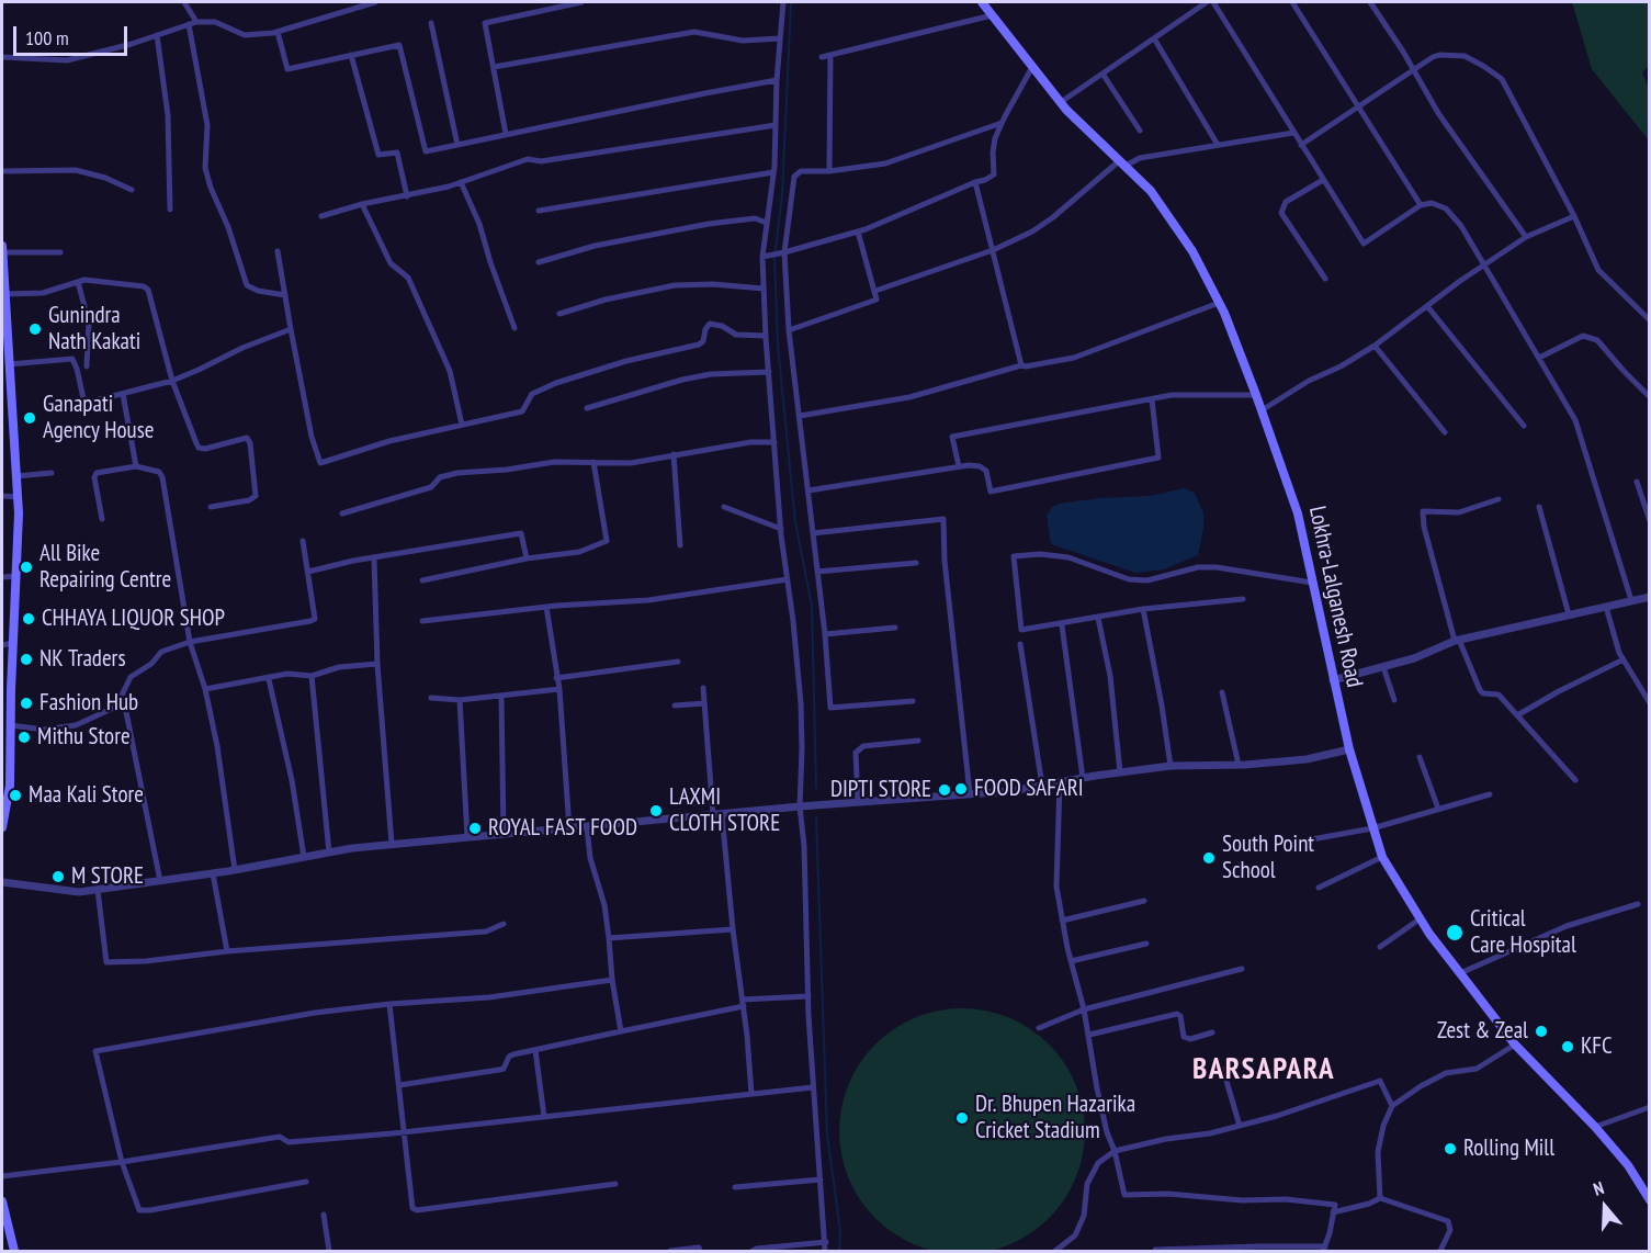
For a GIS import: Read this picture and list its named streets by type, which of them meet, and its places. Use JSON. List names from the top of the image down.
{
  "streets": {
    "main road": ["Lokhra-Lalganesh Road"]
  },
  "districts": ["BARSAPARA"],
  "places": [
    "Gunindra Nath Kakati",
    "Ganapati Agency House",
    "All Bike Repairing Centre",
    "CHHAYA LIQUOR SHOP",
    "NK Traders",
    "Fashion Hub",
    "Mithu Store",
    "FOOD SAFARI",
    "DIPTI STORE",
    "Maa Kali Store",
    "LAXMI CLOTH STORE",
    "ROYAL FAST FOOD",
    "South Point School",
    "M STORE",
    "Critical Care Hospital",
    "Zest & Zeal",
    "KFC",
    "Dr. Bhupen Hazarika Cricket Stadium",
    "Rolling Mill"
  ],
  "scale_bar": "100 m",
  "north": "top"
}
